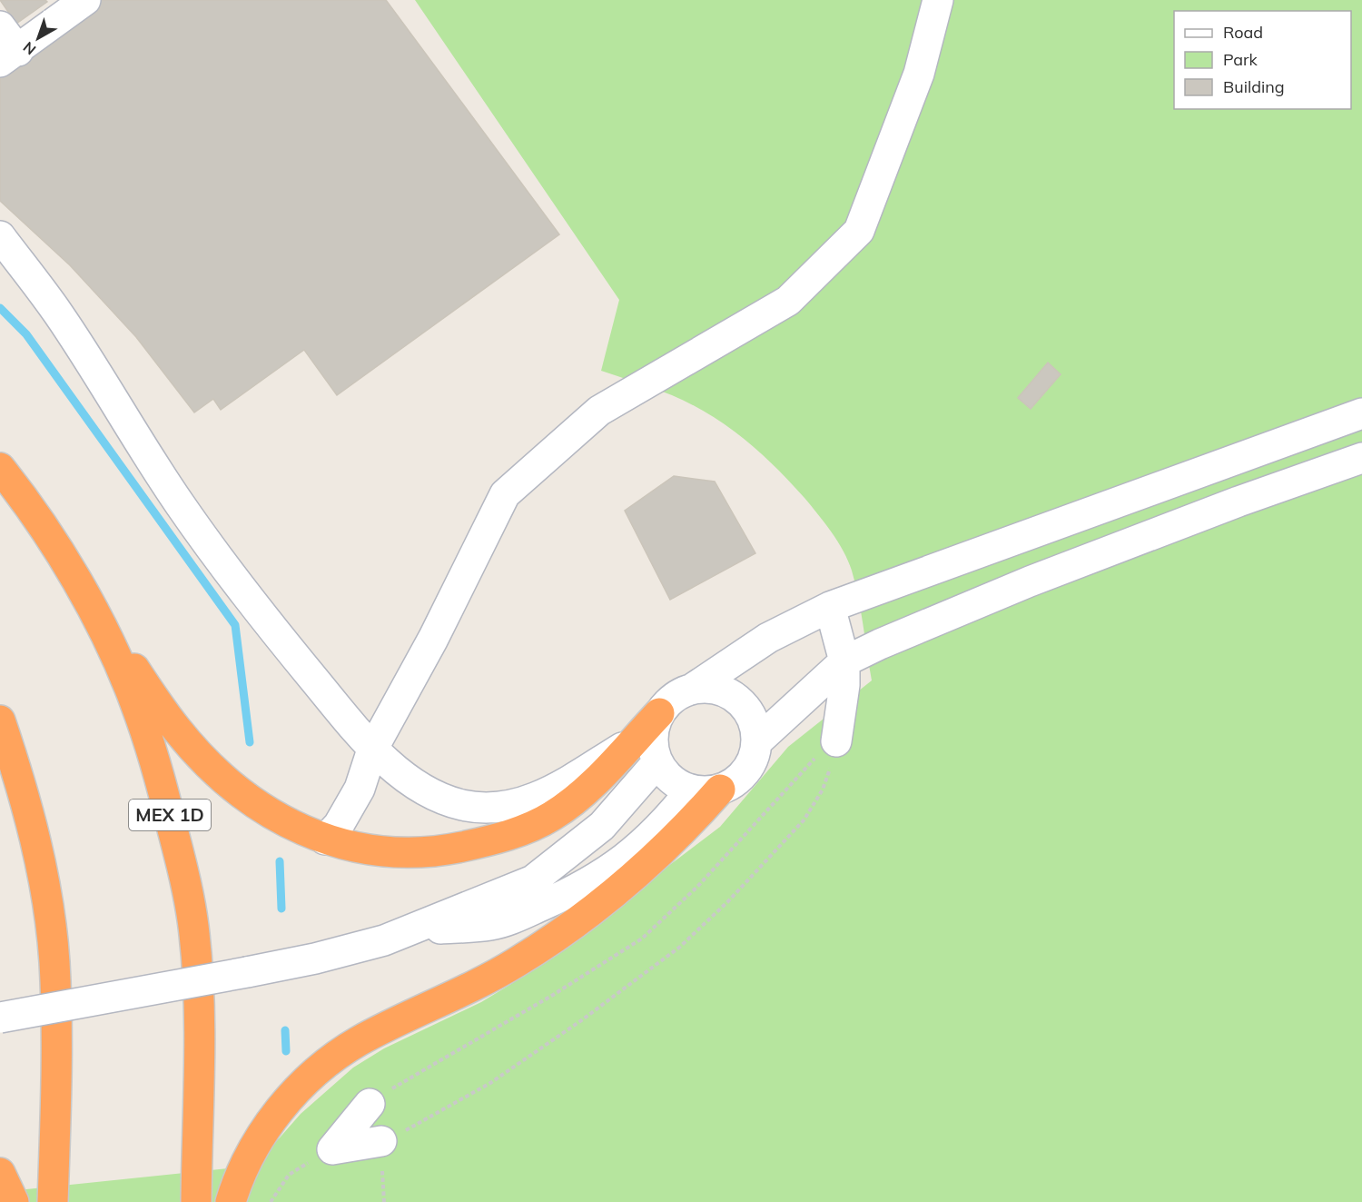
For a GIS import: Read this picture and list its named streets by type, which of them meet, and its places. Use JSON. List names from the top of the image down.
{
  "streets": {
    "highway": ["MEX 1D"]
  },
  "legend": ["Road", "Park", "Building"],
  "north": "bottom left"
}
